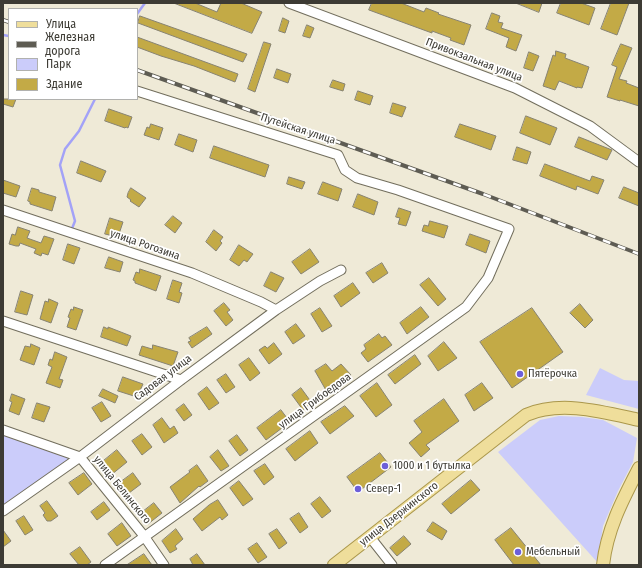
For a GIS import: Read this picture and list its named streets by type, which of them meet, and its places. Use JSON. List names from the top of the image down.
{
  "streets": {
    "main road": ["улица Дзержинского"],
    "street": [
      "Привокзальная улица",
      "Путейская улица",
      "улица Рогозина",
      "Садовая улица",
      "улица Грибоедова",
      "улица Белинского"
    ]
  },
  "crossings": [
    ["Путейская улица", "улица Грибоедова"],
    ["улица Рогозина", "Садовая улица"],
    ["Садовая улица", "улица Белинского"],
    ["улица Грибоедова", "улица Белинского"]
  ],
  "places": [
    "Пятёрочка",
    "1000 и 1 бутылка",
    "Север-1",
    "Мебельный"
  ],
  "legend": [
    "Улица",
    "Железная дорога",
    "Парк",
    "Здание"
  ]
}
